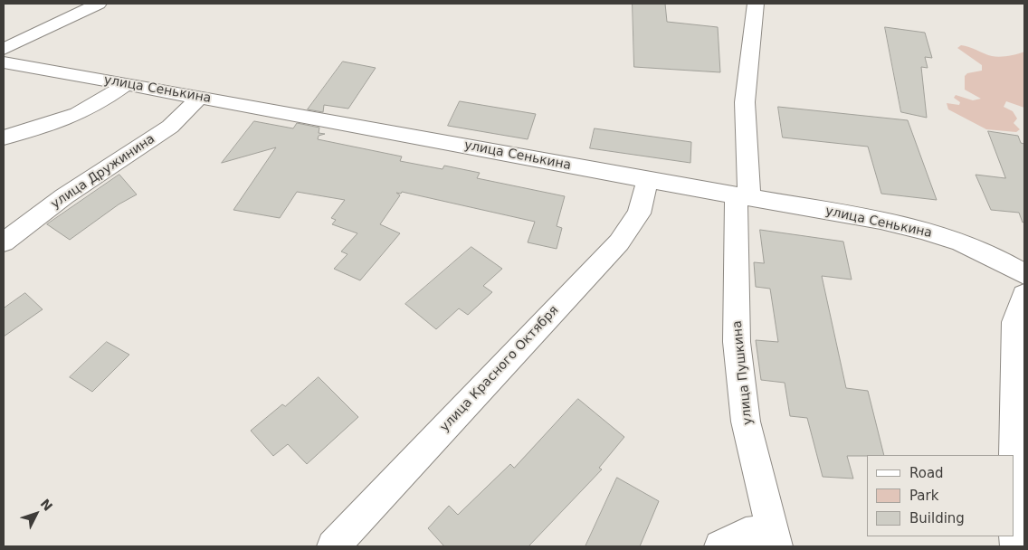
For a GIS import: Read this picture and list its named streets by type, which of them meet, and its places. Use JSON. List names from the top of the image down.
{
  "streets": {
    "street": [
      "улица Сенькина",
      "улица Дружинина",
      "улица Красного Октября",
      "улица Пушкина"
    ]
  },
  "crossings": [
    ["улица Сенькина", "улица Дружинина"],
    ["улица Сенькина", "улица Красного Октября"],
    ["улица Сенькина", "улица Пушкина"]
  ],
  "legend": ["Road", "Park", "Building"],
  "north": "top right"
}
